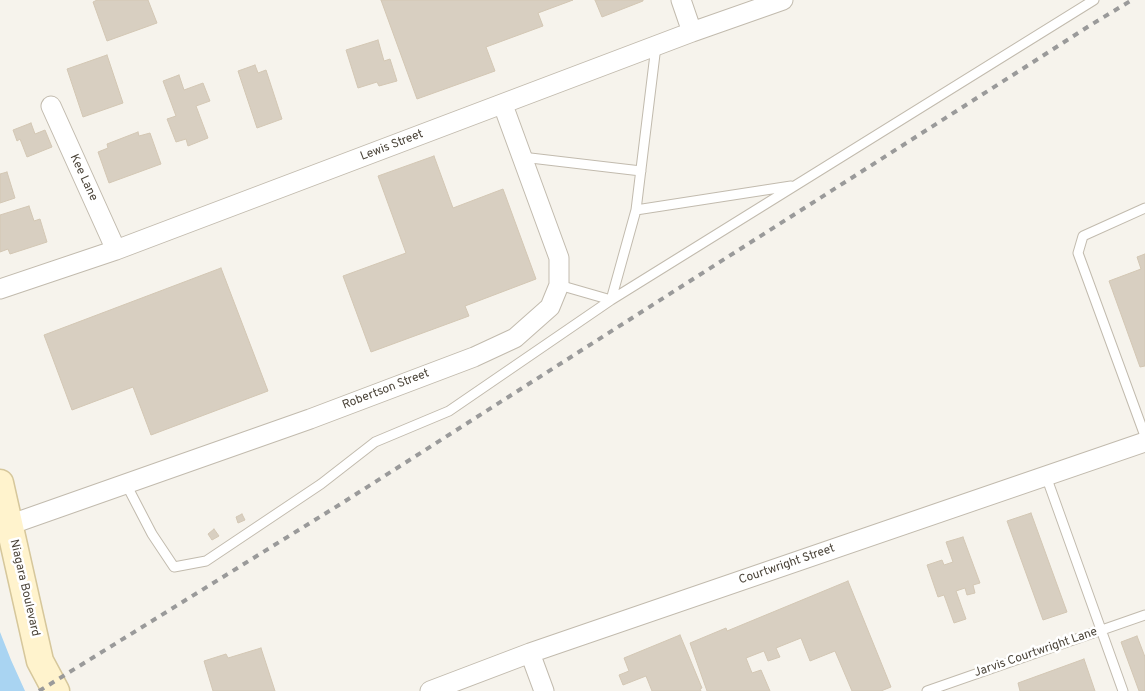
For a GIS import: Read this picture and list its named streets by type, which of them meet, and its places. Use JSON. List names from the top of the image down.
{
  "streets": {
    "main road": ["Niagara Boulevard"],
    "street": [
      "Lewis Street",
      "Kee Lane",
      "Robertson Street",
      "Courtwright Street"
    ],
    "lane": ["Jarvis Courtwright Lane"]
  },
  "crossings": [
    ["Lewis Street", "Kee Lane"],
    ["Lewis Street", "Robertson Street"],
    ["Robertson Street", "Niagara Boulevard"]
  ]
}
